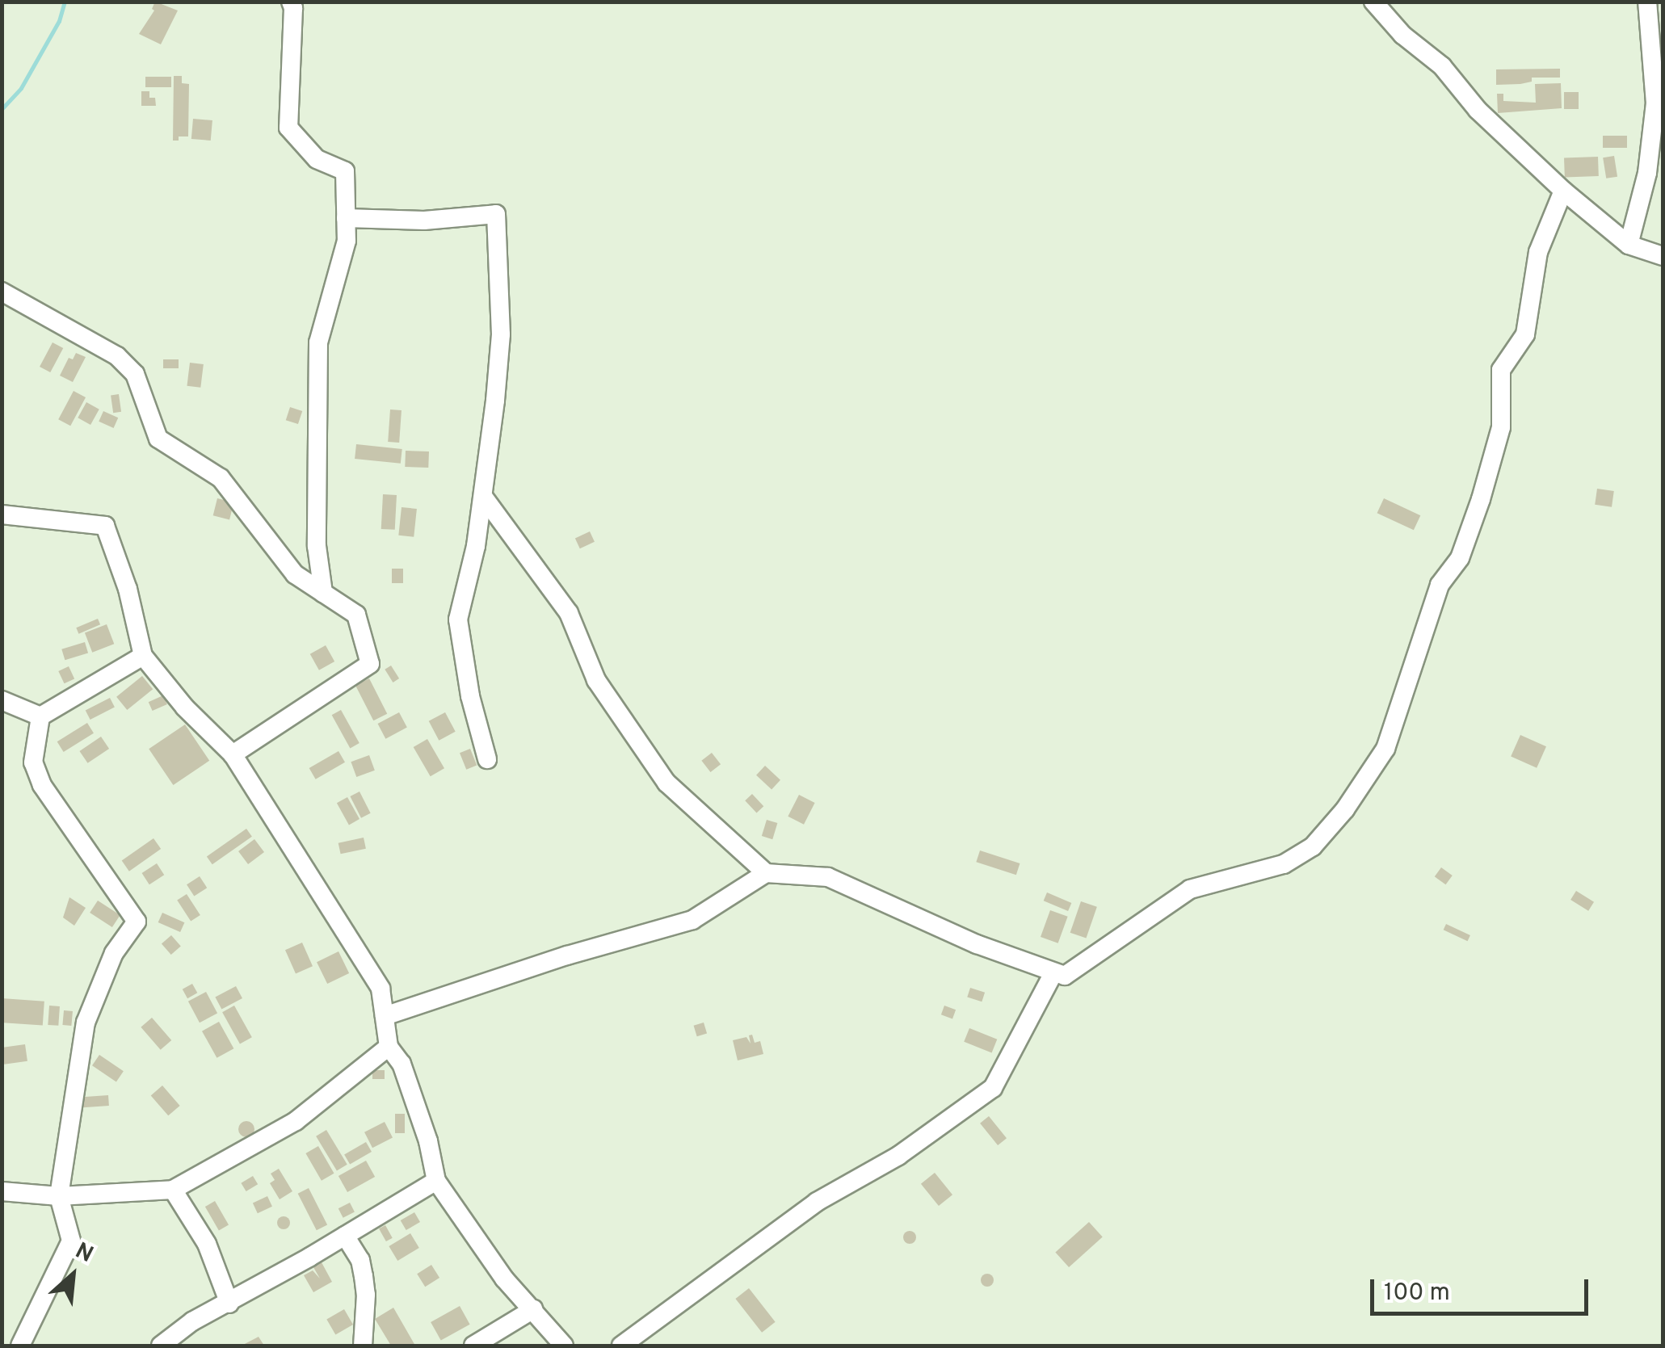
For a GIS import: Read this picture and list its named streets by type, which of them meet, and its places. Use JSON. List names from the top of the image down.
{
  "scale_bar": "100 m",
  "north": "top right"
}
